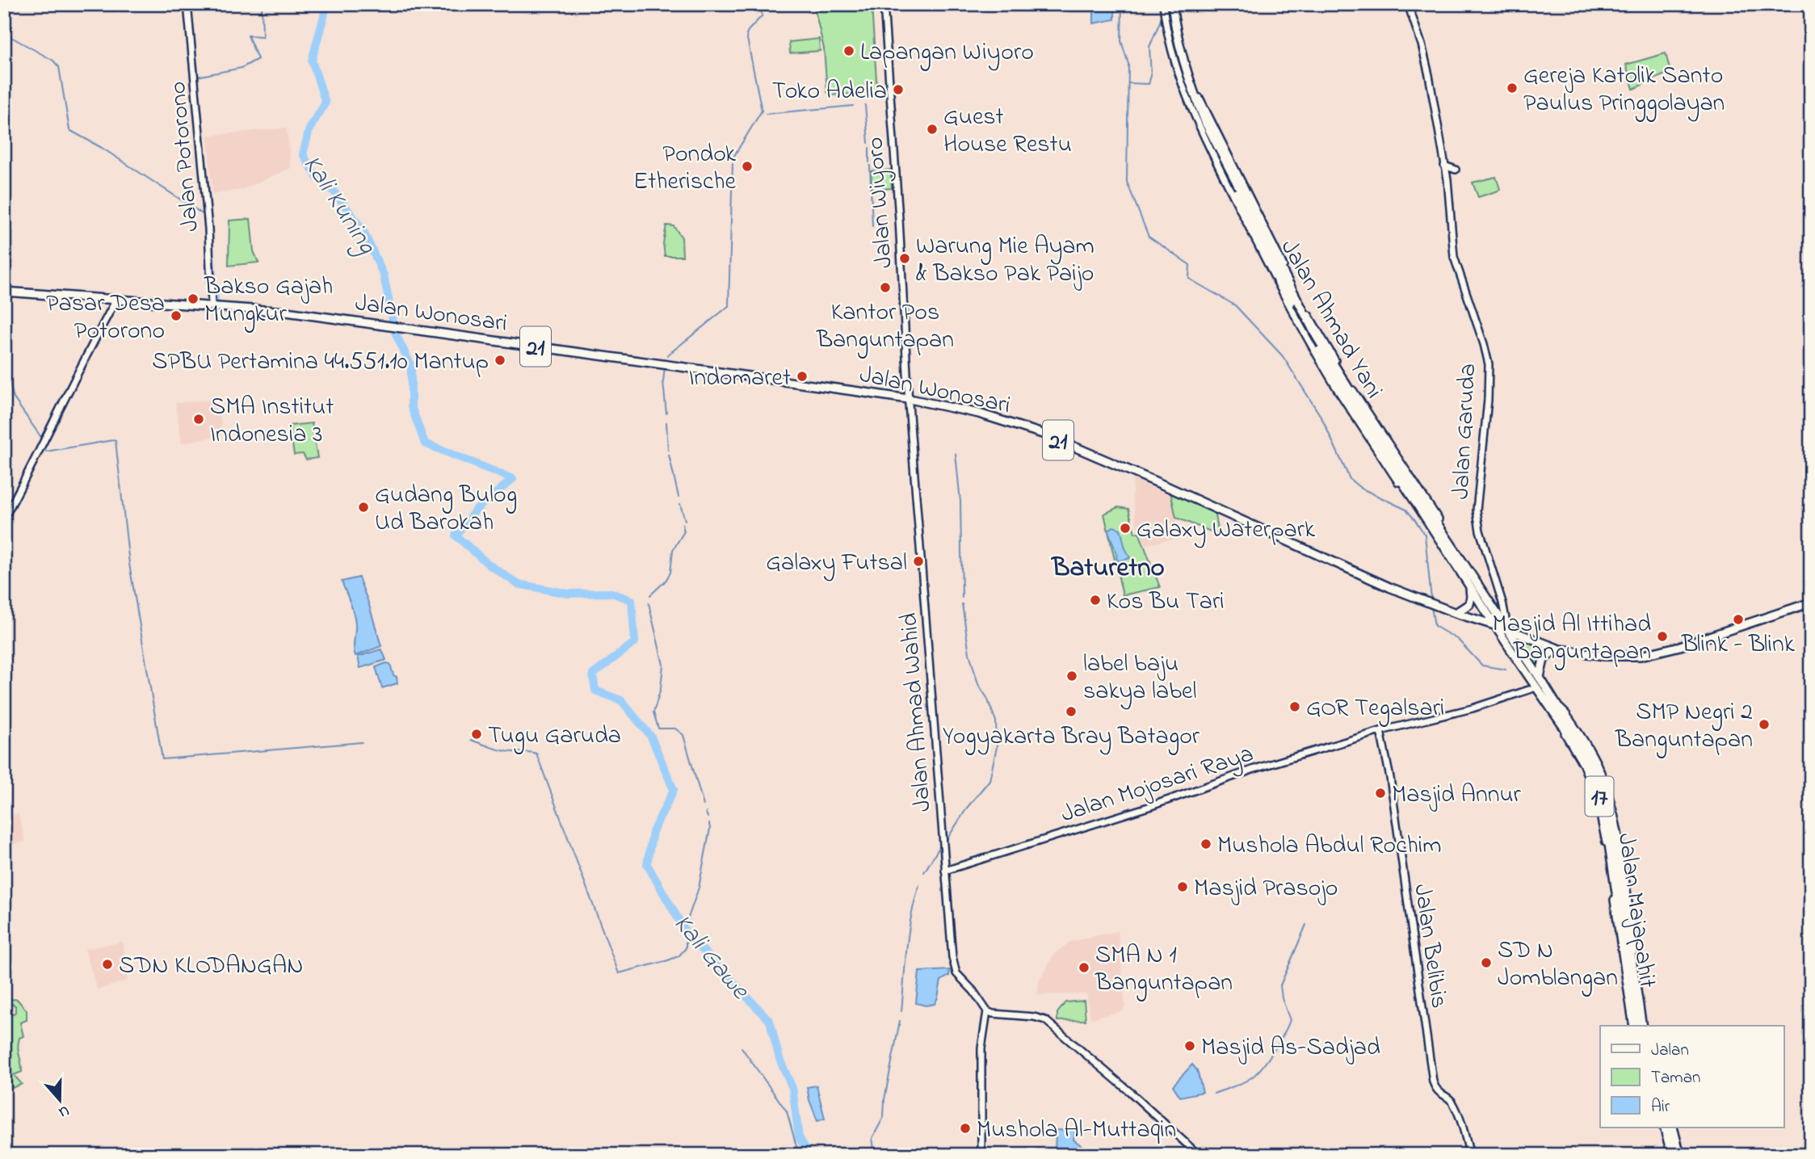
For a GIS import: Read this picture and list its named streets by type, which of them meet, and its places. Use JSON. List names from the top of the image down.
{
  "streets": {
    "main road": [
      "Jalan Wonosari",
      "Jalan Ahmad Yani",
      "21",
      "17",
      "Jalan Majapahit"
    ],
    "street": [
      "Jalan Potorono",
      "Jalan Wiyoro",
      "Jalan Garuda",
      "Jalan Ahmad Wahid",
      "Jalan Mojosari Raya",
      "Jalan Belibis"
    ]
  },
  "crossings": [
    ["Jalan Potorono", "Jalan Wonosari"],
    ["Jalan Wiyoro", "Jalan Wonosari"],
    ["Jalan Wiyoro", "Jalan Ahmad Wahid"],
    ["Jalan Wonosari", "Jalan Ahmad Yani"],
    ["Jalan Wonosari", "Jalan Garuda"],
    ["Jalan Wonosari", "Jalan Ahmad Wahid"],
    ["Jalan Wonosari", "Jalan Majapahit"],
    ["Jalan Ahmad Yani", "Jalan Garuda"],
    ["Jalan Ahmad Yani", "Jalan Majapahit"],
    ["Jalan Garuda", "Jalan Majapahit"],
    ["Jalan Ahmad Wahid", "Jalan Mojosari Raya"],
    ["Jalan Mojosari Raya", "Jalan Majapahit"],
    ["Jalan Mojosari Raya", "Jalan Belibis"]
  ],
  "districts": ["Baturetno"],
  "water": ["Kali Kuning", "Kali Gawe"],
  "places": [
    "Lapangan Wiyoro",
    "Gereja Katolik Santo Paulus Pringgolayan",
    "Toko Adelia",
    "Guest House Restu",
    "Pondok Etherische",
    "Warung Mie Ayam & Bakso Pak Paijo",
    "Kantor Pos Banguntapan",
    "Bakso Gajah Mungkur",
    "Pasar Desa Potorono",
    "SPBU Pertamina 44.551.10 Mantup",
    "Indomaret",
    "SMA Institut Indonesia 3",
    "Gudang Bulog Ud Barokah",
    "Galaxy Waterpark",
    "Galaxy Futsal",
    "Kos Bu Tari",
    "Blink - Blink",
    "Masjid Al Ittihad Banguntapan",
    "label baju sakya label",
    "GOR Tegalsari",
    "Yogyakarta Bray Batagor",
    "SMP Negri 2 Banguntapan",
    "Tugu Garuda",
    "Masjid Annur",
    "Mushola Abdul Rochim",
    "Masjid Prasojo",
    "SD N Jomblangan",
    "SDN KLODANGAN",
    "SMA N 1 Banguntapan",
    "Masjid As-Sadjad",
    "Mushola Al-Muttaqin"
  ],
  "legend": ["Jalan", "Taman", "Air"],
  "north": "bottom"
}
